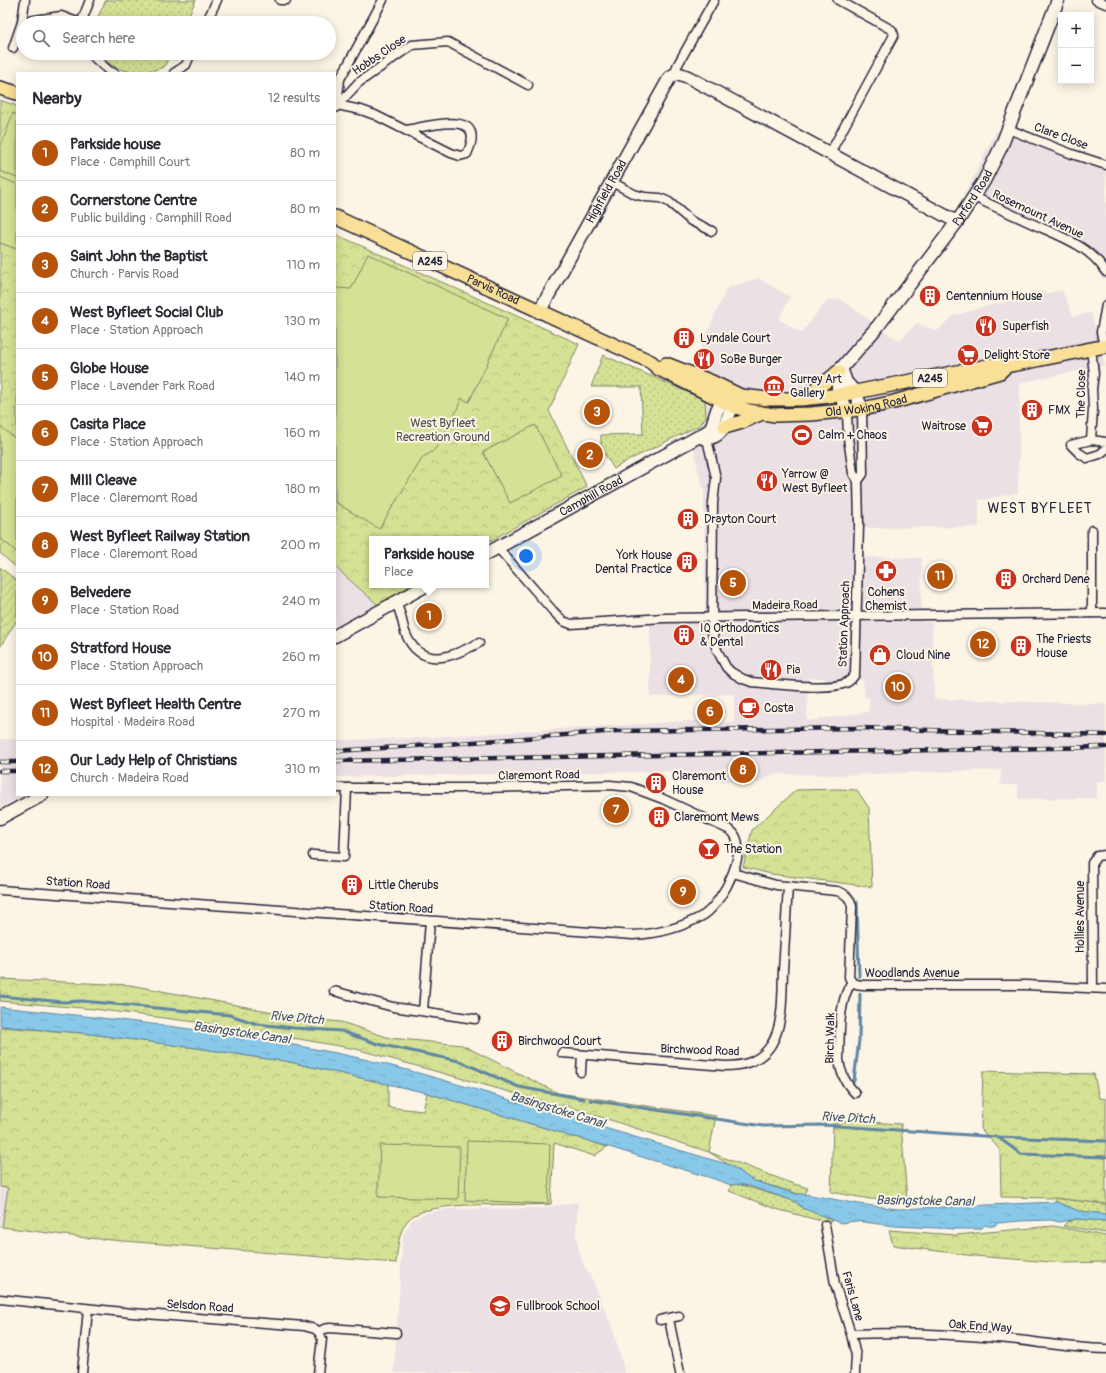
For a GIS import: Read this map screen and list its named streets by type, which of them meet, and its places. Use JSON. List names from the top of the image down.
{
  "streets": {
    "main road": ["A245", "Parvis Road", "Old Woking Road"],
    "street": [
      "Hobbs Close",
      "Clare Close",
      "Highfield Road",
      "Pyrford Road",
      "Rosemount Avenue",
      "The Close",
      "Camphill Road",
      "Madeira Road",
      "Station Approach",
      "Claremont Road",
      "Station Road",
      "Hollies Avenue",
      "Woodlands Avenue",
      "Birch Walk",
      "Birchwood Road",
      "Faris Lane",
      "Selsdon Road",
      "Oak End Way"
    ]
  },
  "crossings": [
    ["Clare Close", "Pyrford Road"],
    ["Highfield Road", "Parvis Road"],
    ["Pyrford Road", "Rosemount Avenue"],
    ["Parvis Road", "Old Woking Road"],
    ["Parvis Road", "Camphill Road"],
    ["The Close", "Old Woking Road"],
    ["Old Woking Road", "Camphill Road"],
    ["Old Woking Road", "Station Approach"],
    ["Camphill Road", "Madeira Road"],
    ["Madeira Road", "Station Approach"],
    ["Claremont Road", "Station Road"],
    ["Station Road", "Woodlands Avenue"],
    ["Hollies Avenue", "Woodlands Avenue"],
    ["Woodlands Avenue", "Birch Walk"],
    ["Woodlands Avenue", "Birchwood Road"],
    ["Faris Lane", "Oak End Way"]
  ],
  "districts": ["WEST BYFLEET"],
  "water": ["Rive Ditch", "Basingstoke Canal"],
  "parks": ["West Byfleet Recreation Ground"],
  "places": {
    "building": [
      "Centennium House",
      "Lyndale Court",
      "FMX",
      "Drayton Court",
      "York House Dental Practice",
      "Orchard Dene",
      "IQ Orthodontics & Dental",
      "The Priests House",
      "Claremont House",
      "Claremont Mews",
      "Little Cherubs",
      "Birchwood Court"
    ],
    "restaurant": [
      "Superfish",
      "SoBe Burger",
      "Yarrow @ West Byfleet",
      "Pia"
    ],
    "supermarket": ["Delight Store", "Waitrose"],
    "museum": ["Surrey Art Gallery"],
    "sports": ["Calm + Chaos"],
    "pharmacy": ["Cohens Chemist"],
    "shop": ["Cloud Nine"],
    "cafe": ["Costa"],
    "bar": ["The Station"],
    "school or university": ["Fullbrook School"]
  },
  "page": {
    "map_buttons": ["+", "−"],
    "search": "Search here",
    "heading": ["Nearby", "12 results"],
    "list": [
      {
        "mark": "1",
        "name": "Parkside house",
        "note": "Place · Camphill Court",
        "value": "80 m"
      },
      {
        "mark": "2",
        "name": "Cornerstone Centre",
        "note": "Public building · Camphill Road",
        "value": "80 m"
      },
      {
        "mark": "3",
        "name": "Saint John the Baptist",
        "note": "Church · Parvis Road",
        "value": "110 m"
      },
      {
        "mark": "4",
        "name": "West Byfleet Social Club",
        "note": "Place · Station Approach",
        "value": "130 m"
      },
      {
        "mark": "5",
        "name": "Globe House",
        "note": "Place · Lavender Park Road",
        "value": "140 m"
      },
      {
        "mark": "6",
        "name": "Casita Place",
        "note": "Place · Station Approach",
        "value": "160 m"
      },
      {
        "mark": "7",
        "name": "MIll Cleave",
        "note": "Place · Claremont Road",
        "value": "180 m"
      },
      {
        "mark": "8",
        "name": "West Byfleet Railway Station",
        "note": "Place · Claremont Road",
        "value": "200 m"
      },
      {
        "mark": "9",
        "name": "Belvedere",
        "note": "Place · Station Road",
        "value": "240 m"
      },
      {
        "mark": "10",
        "name": "Stratford House",
        "note": "Place · Station Approach",
        "value": "260 m"
      },
      {
        "mark": "11",
        "name": "West Byfleet Health Centre",
        "note": "Hospital · Madeira Road",
        "value": "270 m"
      },
      {
        "mark": "12",
        "name": "Our Lady Help of Christians",
        "note": "Church · Madeira Road",
        "value": "310 m"
      }
    ],
    "pins": [
      "3",
      "2",
      "11",
      "5",
      "1",
      "12",
      "4",
      "10",
      "6",
      "8",
      "7",
      "9"
    ],
    "popup": ["Parkside house", "Place"]
  }
}
